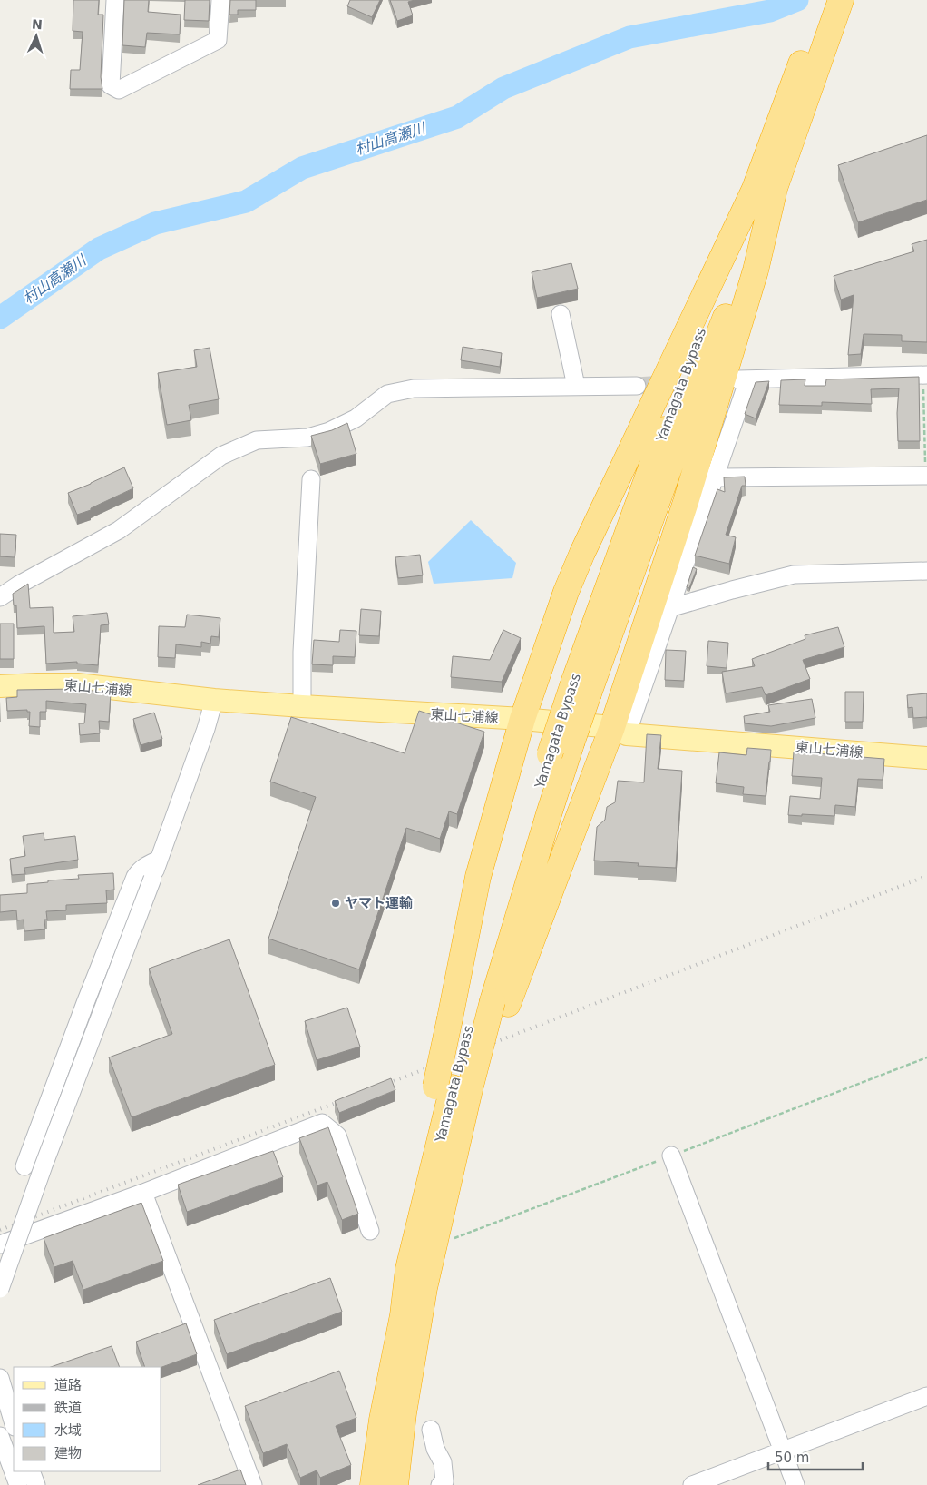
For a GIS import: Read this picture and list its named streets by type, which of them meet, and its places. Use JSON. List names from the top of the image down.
{
  "streets": {
    "highway": ["Yamagata Bypass"],
    "main road": ["東山七浦線"]
  },
  "water": ["村山高瀬川"],
  "places": ["ヤマト運輸"],
  "legend": [
    "道路",
    "鉄道",
    "水域",
    "建物"
  ],
  "scale_bar": "50 m",
  "north": "top"
}
